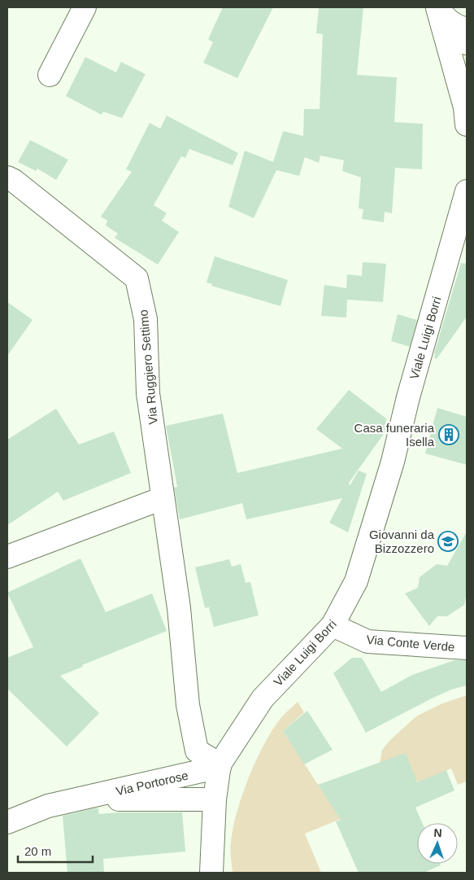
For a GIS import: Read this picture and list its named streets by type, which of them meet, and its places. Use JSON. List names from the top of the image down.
{
  "streets": {
    "street": [
      "Viale Luigi Borri",
      "Via Ruggiero Settimo",
      "Via Conte Verde",
      "Via Portorose"
    ]
  },
  "crossings": [
    ["Viale Luigi Borri", "Via Ruggiero Settimo"],
    ["Viale Luigi Borri", "Via Conte Verde"],
    ["Viale Luigi Borri", "Via Portorose"],
    ["Via Ruggiero Settimo", "Via Portorose"]
  ],
  "places": {
    "building": ["Casa funeraria Isella"],
    "school or university": ["Giovanni da Bizzozzero"]
  },
  "scale_bar": "20 m",
  "north": "top"
}
